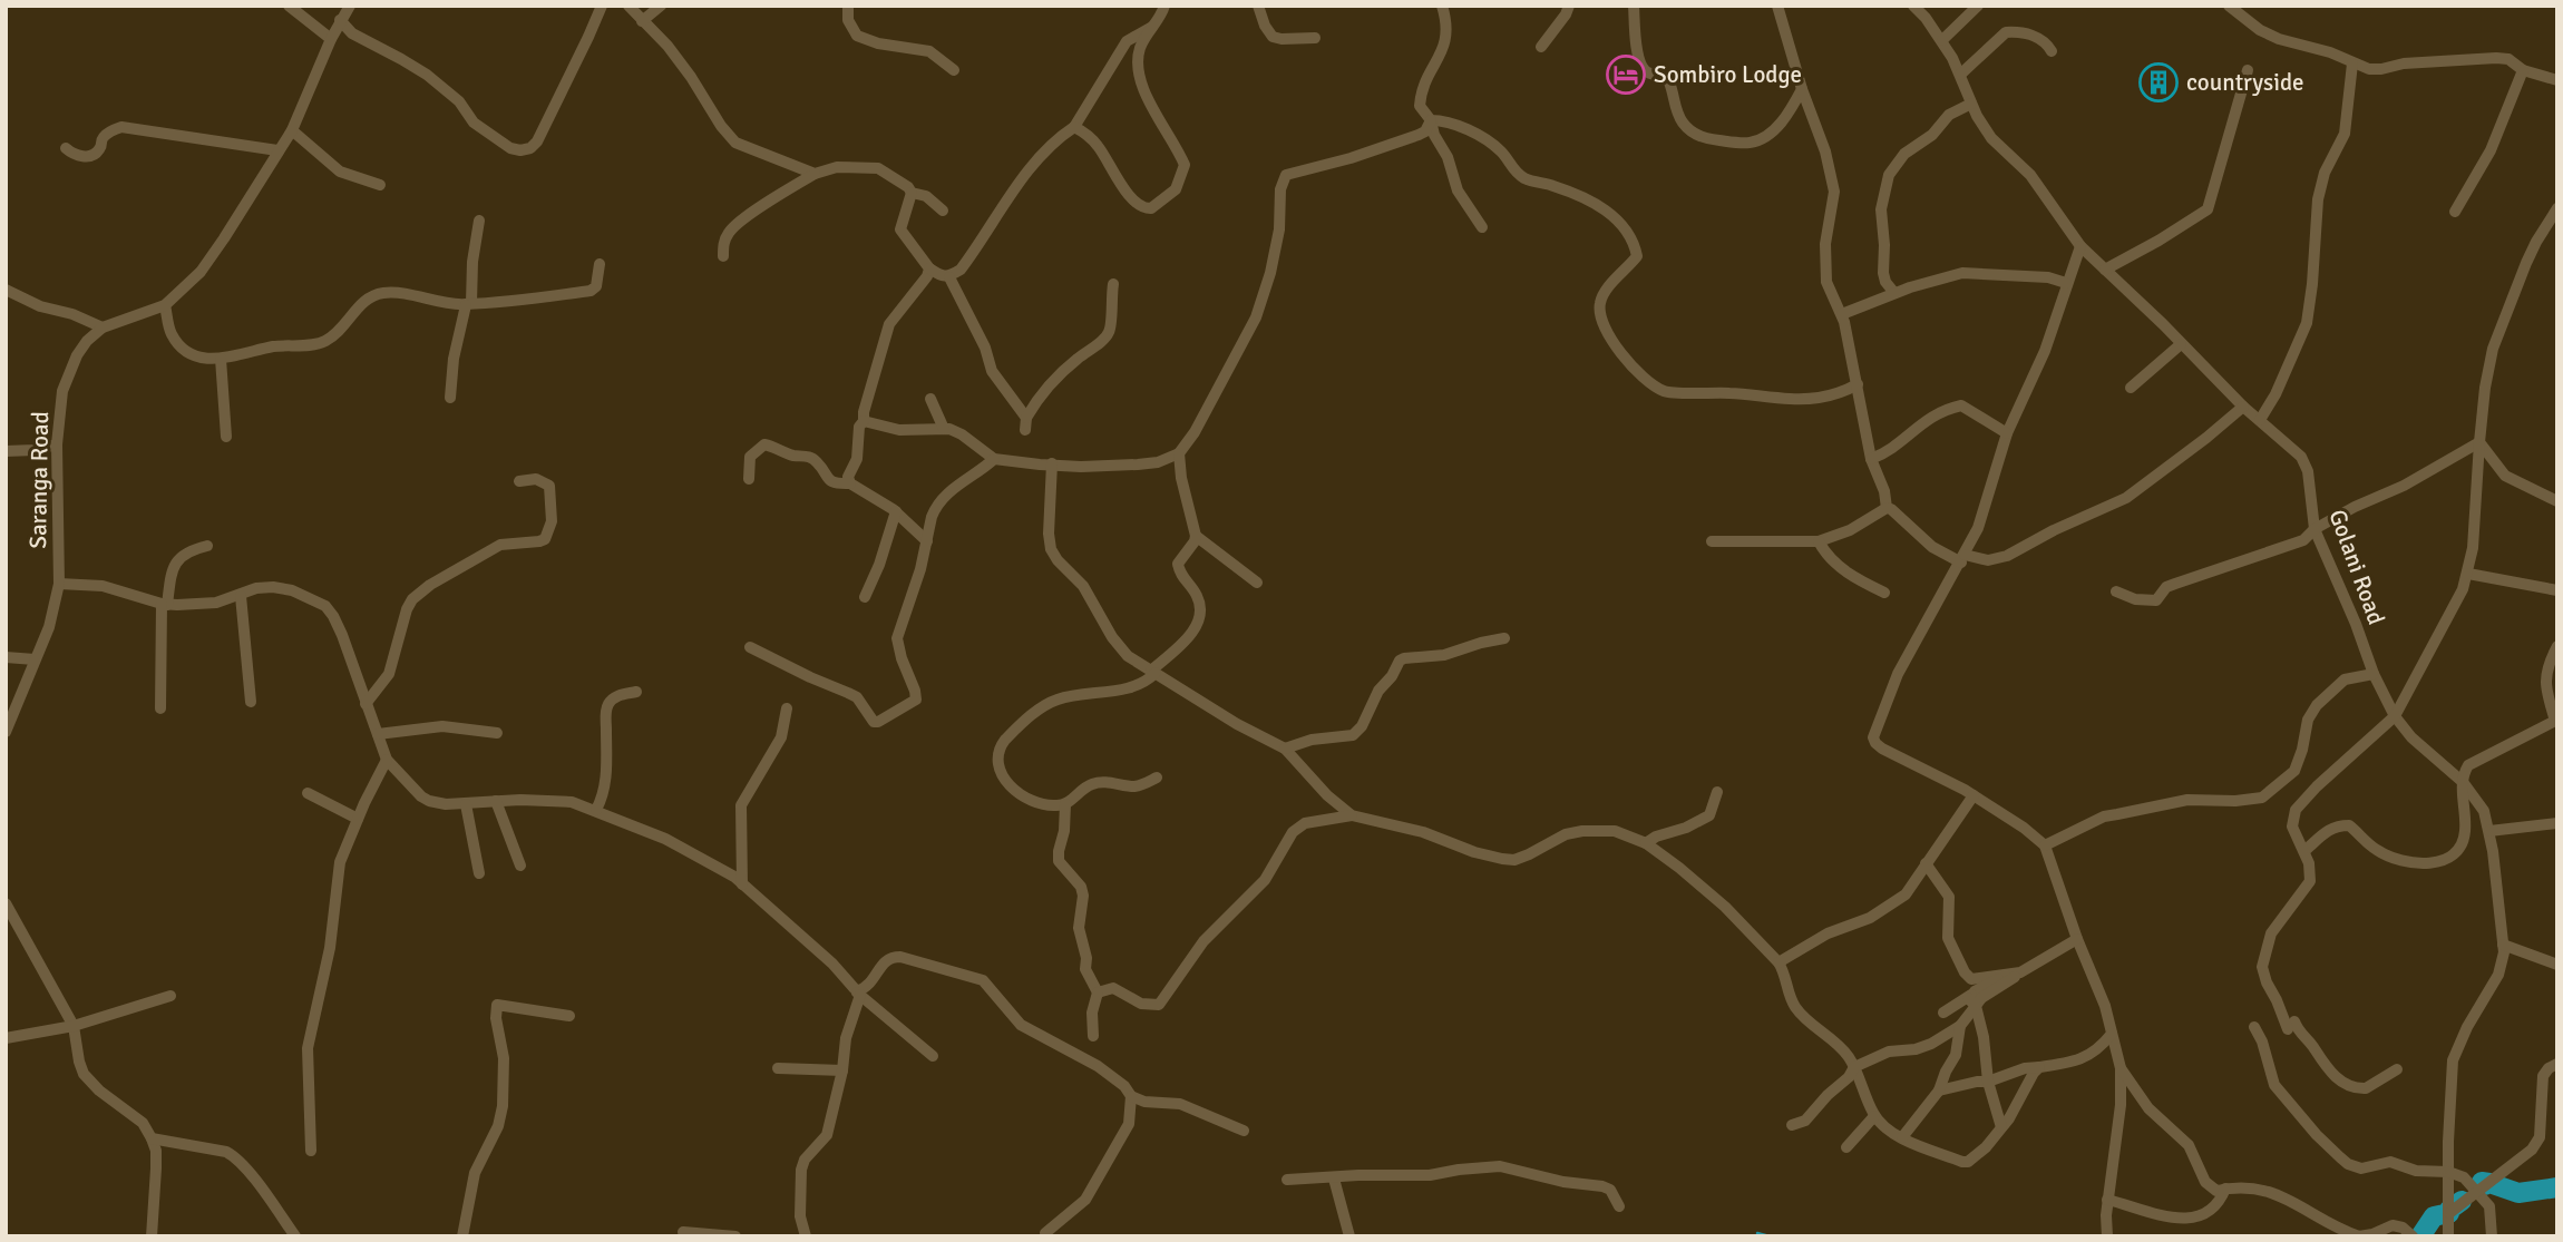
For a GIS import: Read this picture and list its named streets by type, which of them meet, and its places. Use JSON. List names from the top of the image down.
{
  "streets": {
    "street": ["Saranga Road", "Golani Road"]
  },
  "places": {
    "hotel": ["Sombiro Lodge"],
    "building": ["countryside"]
  }
}
